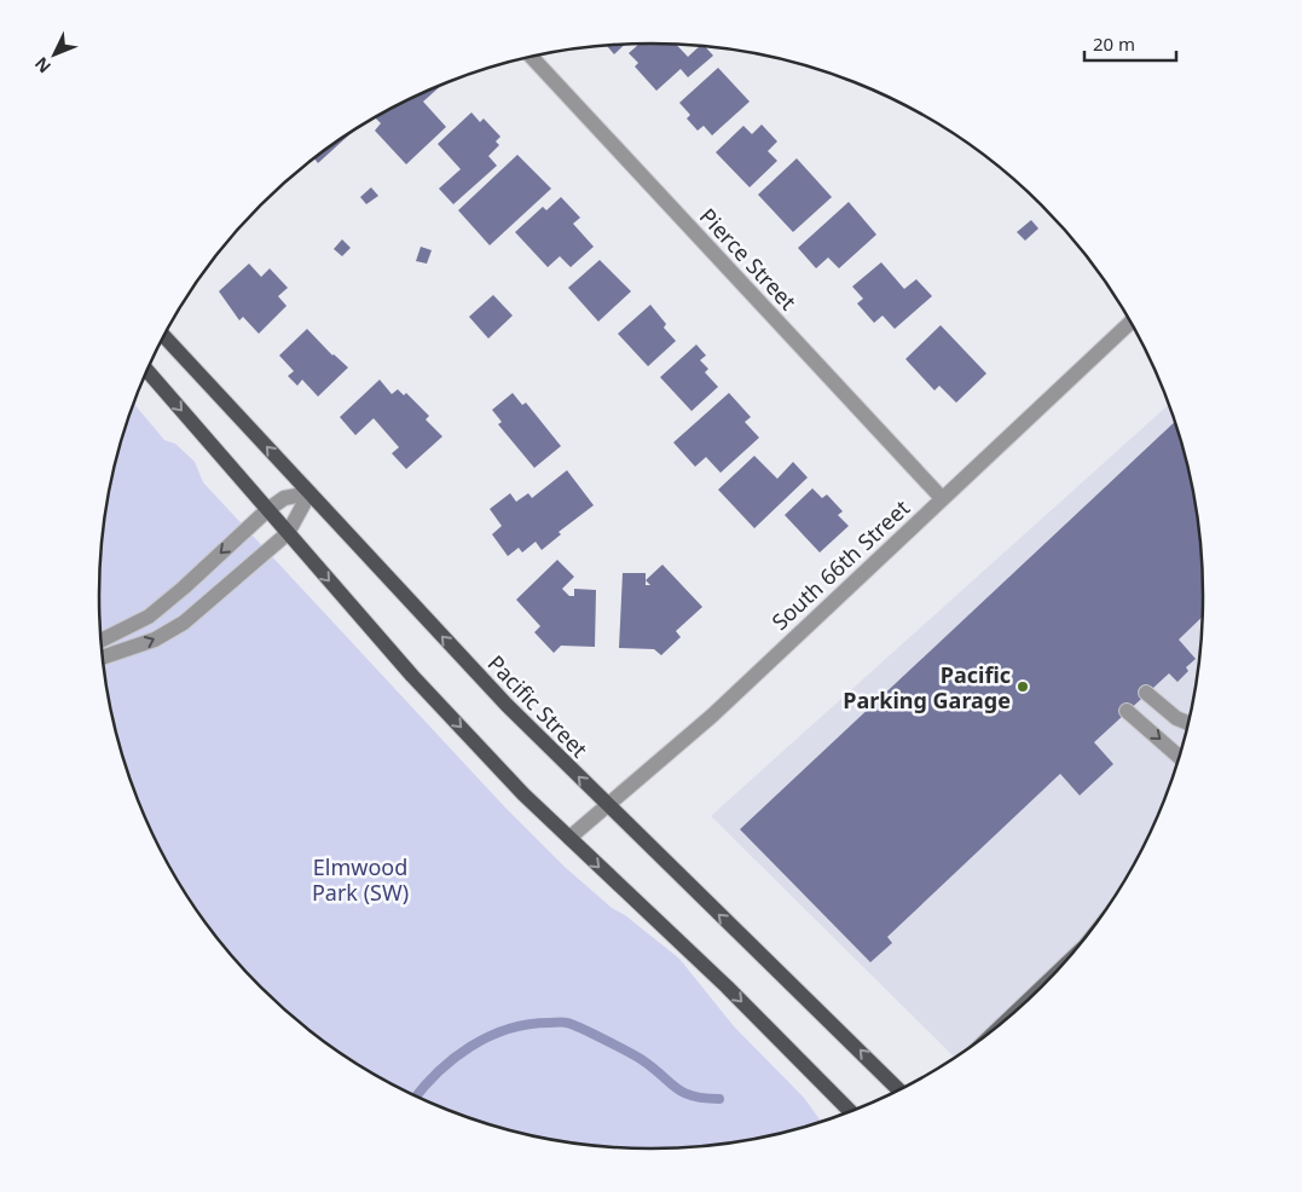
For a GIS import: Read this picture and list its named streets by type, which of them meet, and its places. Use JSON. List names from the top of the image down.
{
  "streets": {
    "main road": ["Pacific Street"],
    "street": ["Pierce Street", "South 66th Street"]
  },
  "crossings": [
    ["Pierce Street", "South 66th Street"],
    ["South 66th Street", "Pacific Street"]
  ],
  "parks": ["Elmwood Park (SW)"],
  "places": ["Pacific Parking Garage"],
  "scale_bar": "20 m",
  "north": "bottom left"
}
